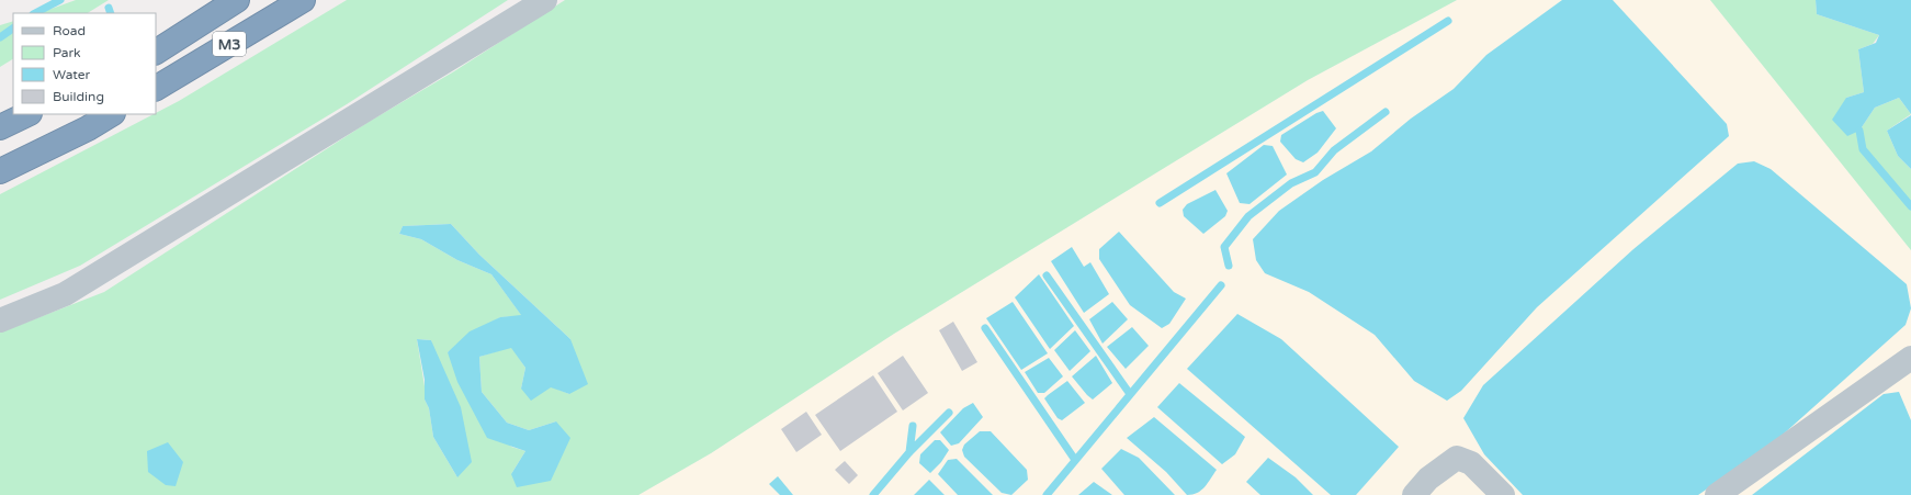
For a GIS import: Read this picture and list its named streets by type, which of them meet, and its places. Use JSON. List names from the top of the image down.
{
  "streets": {
    "highway": ["M3"]
  },
  "legend": [
    "Road",
    "Park",
    "Water",
    "Building"
  ]
}
